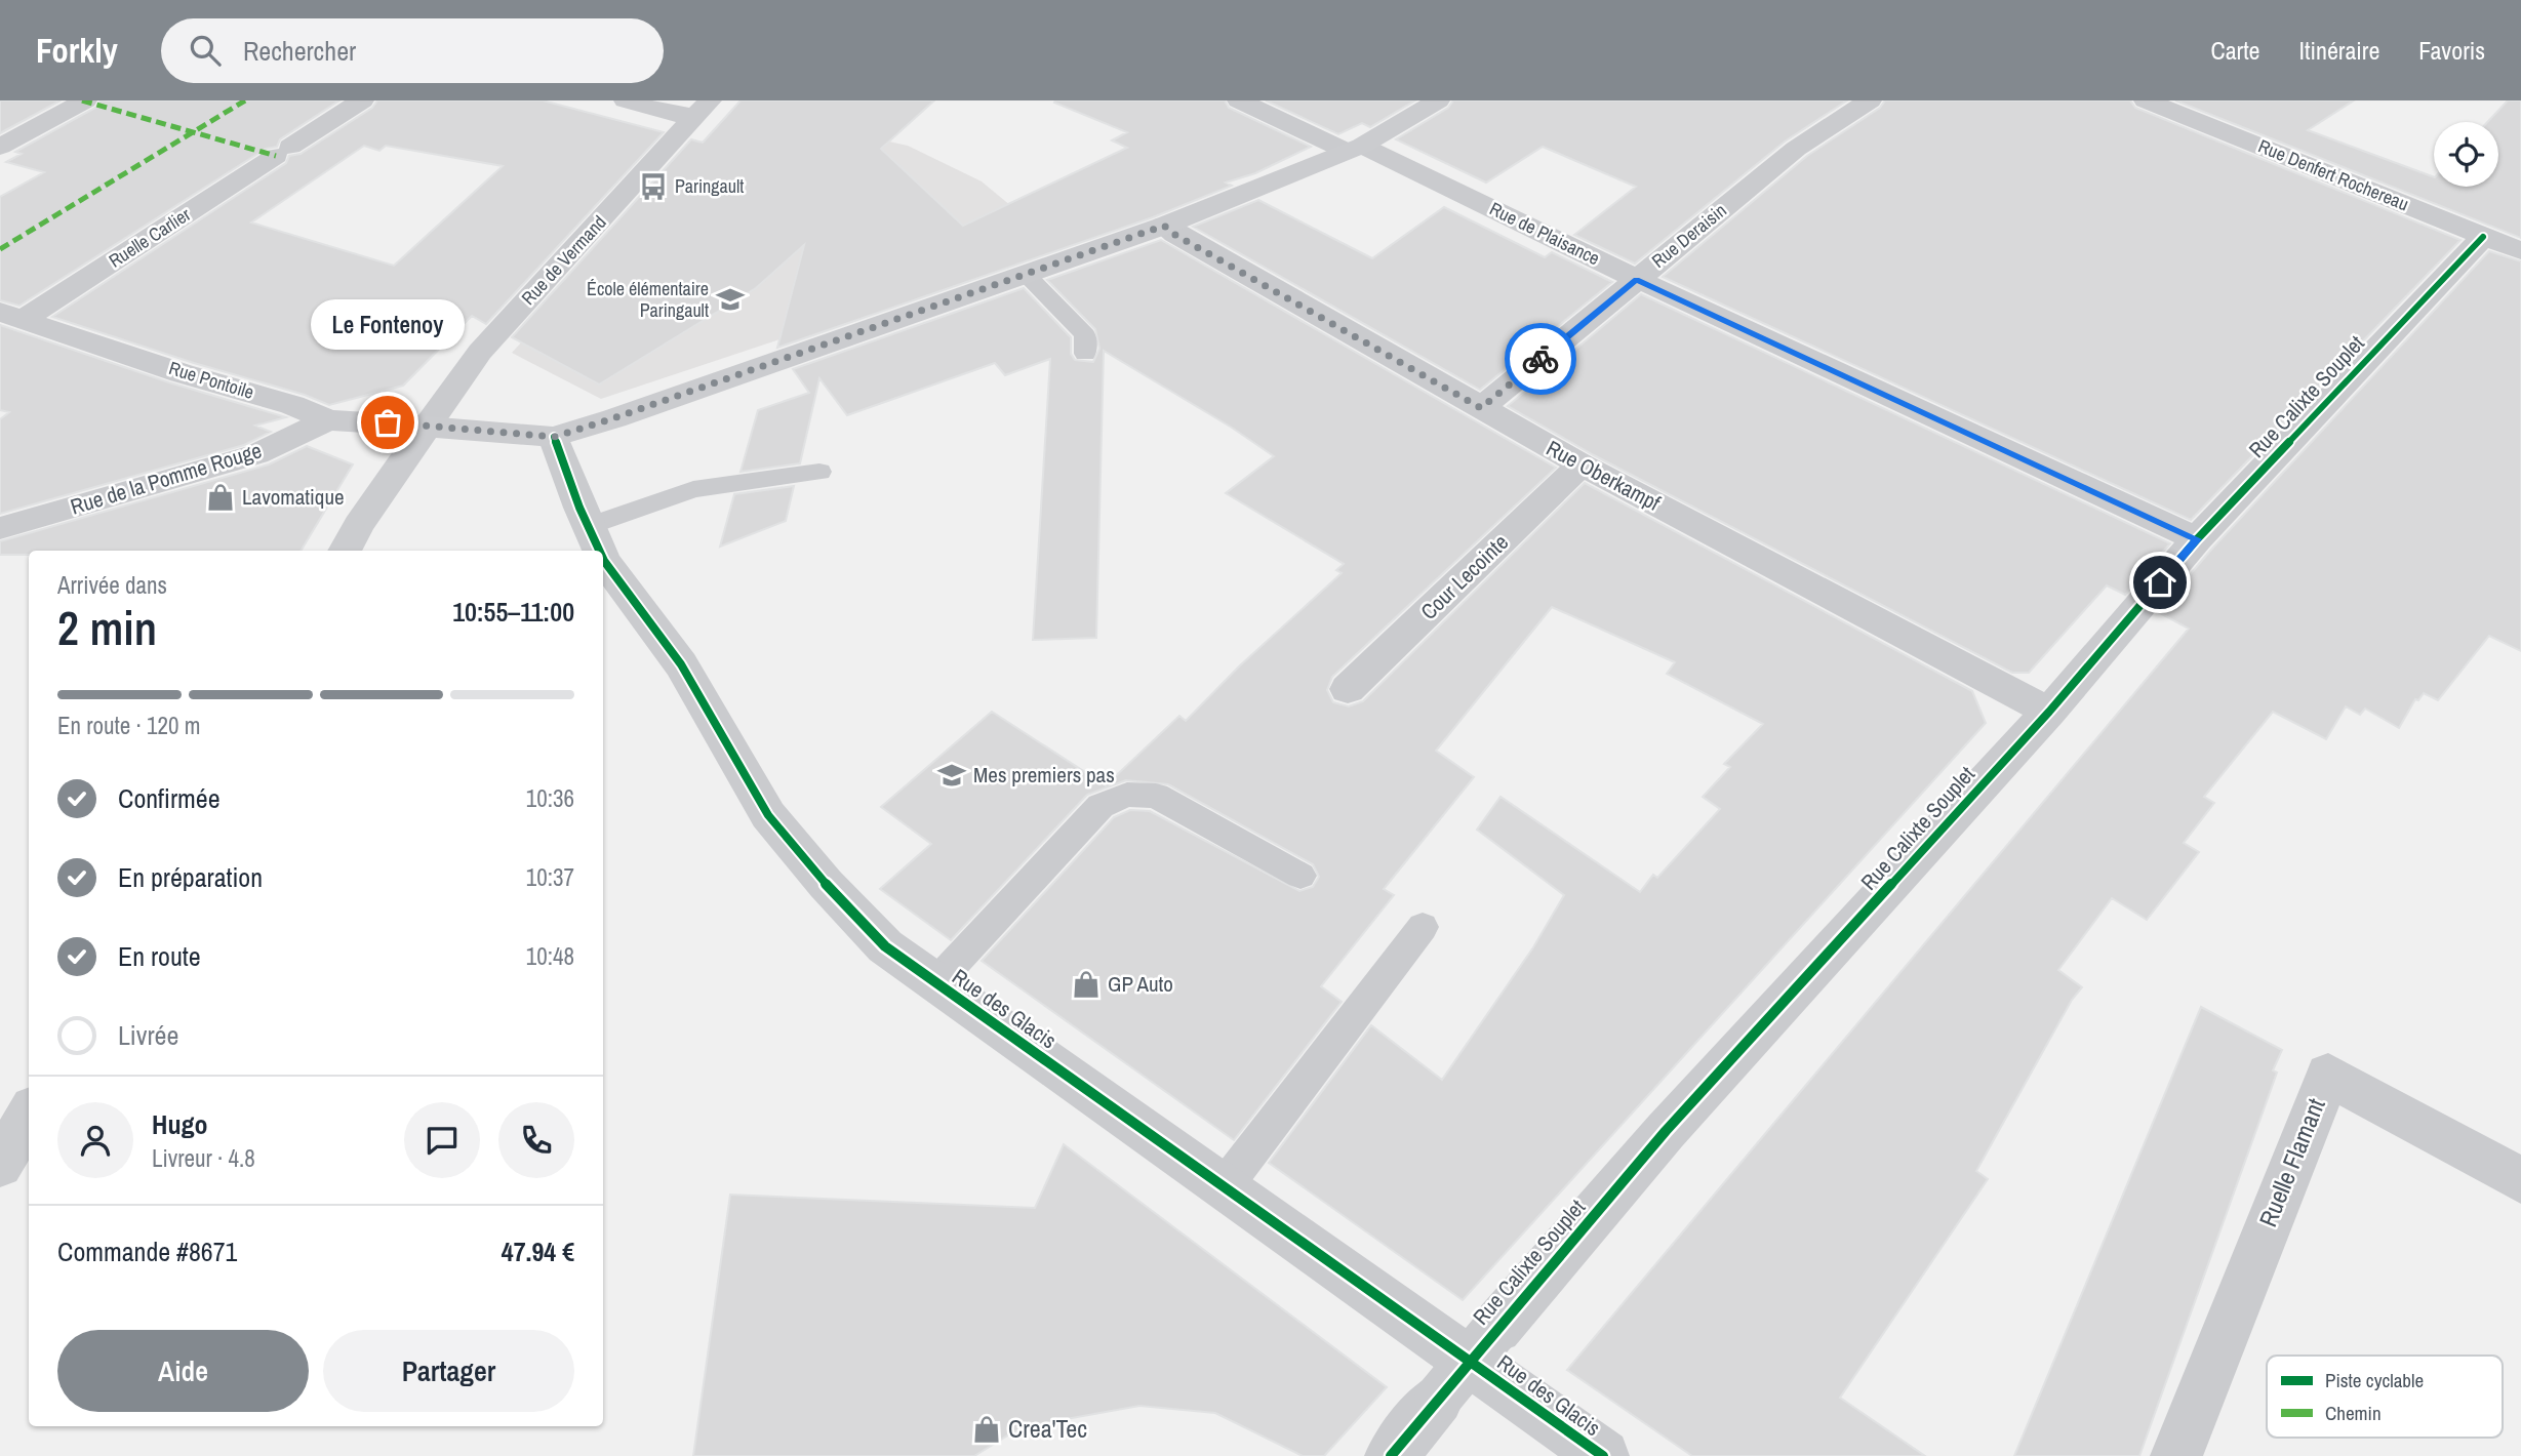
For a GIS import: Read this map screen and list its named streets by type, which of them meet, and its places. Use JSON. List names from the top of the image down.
{
  "streets": {
    "street": [
      "Rue Denfert Rochereau",
      "Rue de Plaisance",
      "Rue Deraisin",
      "Ruelle Carlier",
      "Rue de Vermand",
      "Rue Pontoile",
      "Rue Calixte Souplet",
      "Rue Oberkampf",
      "Rue de la Pomme Rouge",
      "Cour Lecointe",
      "Rue des Glacis",
      "Ruelle Flamant"
    ]
  },
  "crossings": [
    ["Rue Denfert Rochereau", "Rue Calixte Souplet"],
    ["Rue de Plaisance", "Rue Deraisin"],
    ["Rue de Plaisance", "Rue Calixte Souplet"],
    ["Rue Deraisin", "Rue Oberkampf"],
    ["Ruelle Carlier", "Rue Pontoile"],
    ["Rue de Vermand", "Rue Pontoile"],
    ["Rue Pontoile", "Rue de la Pomme Rouge"],
    ["Rue Calixte Souplet", "Rue Oberkampf"],
    ["Rue Oberkampf", "Cour Lecointe"]
  ],
  "places": {
    "bus stop": ["Paringault"],
    "school or university": ["École élémentaire Paringault", "Mes premiers pas"],
    "other": ["Le Fontenoy"],
    "shop": ["Lavomatique", "GP Auto", "Crea'Tec"]
  },
  "legend": ["Piste cyclable", "Chemin"],
  "page": {
    "header": "Forkly",
    "search": "Rechercher",
    "nav": ["Carte", "Itinéraire", "Favoris"],
    "bubble": "Le Fontenoy",
    "heading": ["2 min", "Arrivée dans", "10:55–11:00"],
    "panel": [
      "Hugo",
      "Livreur · 4.8",
      "Commande #8671",
      "47.94 €"
    ],
    "bar": "En route · 120 m",
    "list": [
      ["Confirmée", "10:36"],
      ["En préparation", "10:37"],
      ["En route", "10:48"],
      "Livrée"
    ],
    "buttons": ["Aide", "Partager"]
  }
}
